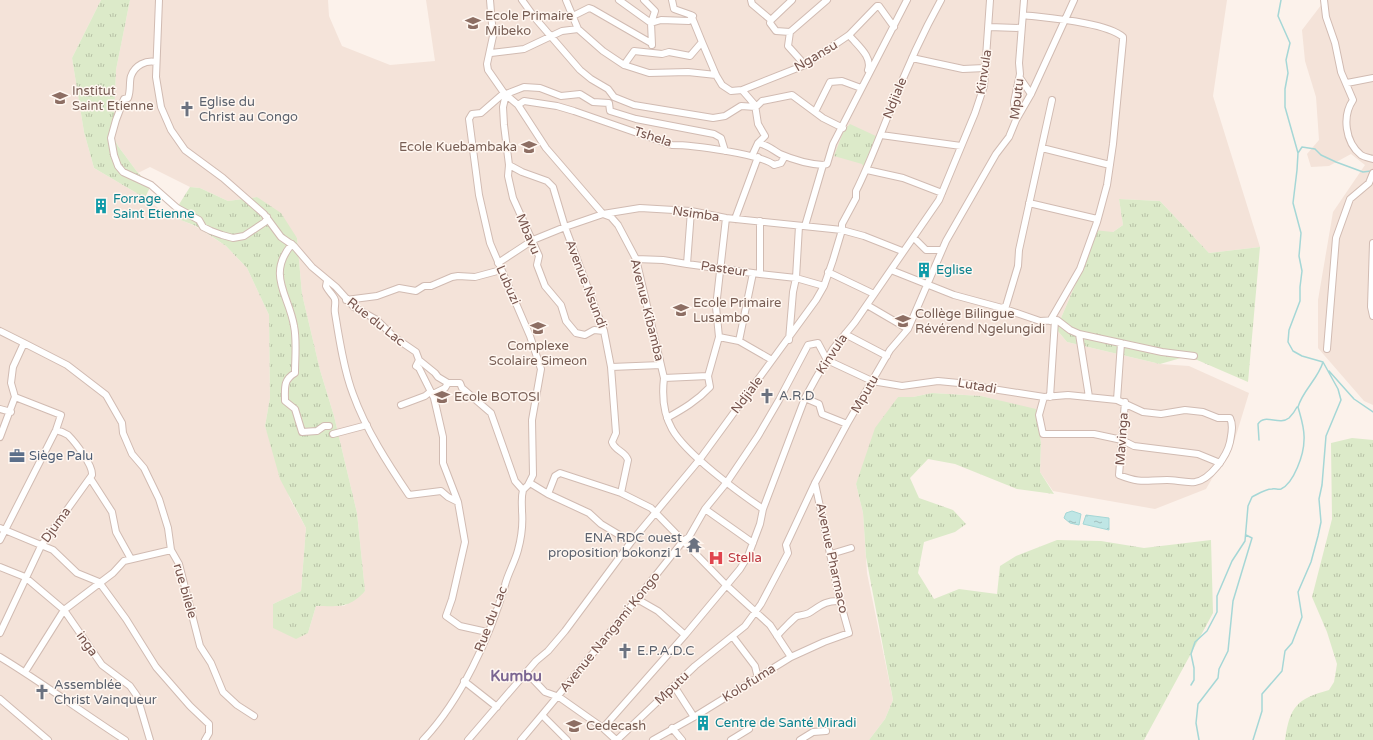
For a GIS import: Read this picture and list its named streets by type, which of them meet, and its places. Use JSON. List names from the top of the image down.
{
  "streets": {
    "street": [
      "Ngansu",
      "Kinvula",
      "Ndjiale",
      "Mputu",
      "Tshela",
      "Nsimba",
      "Mbavu",
      "Pasteur",
      "Avenue Nsundi",
      "Lubuzi",
      "Avenue Kibamba",
      "Rue du Lac",
      "Lutadi",
      "Mavinga",
      "Djuma",
      "Avenue Pharmaco",
      "rue bilele",
      "Avenue Nangami Kongo",
      "inga",
      "Kolofuma"
    ]
  },
  "crossings": [
    ["Kinvula", "Nsimba"],
    ["Kinvula", "Avenue Kibamba"],
    ["Kinvula", "Lutadi"],
    ["Kinvula", "Avenue Nangami Kongo"],
    ["Ndjiale", "Nsimba"],
    ["Ndjiale", "Pasteur"],
    ["Ndjiale", "Avenue Kibamba"],
    ["Mputu", "Lutadi"],
    ["Mputu", "Avenue Pharmaco"],
    ["Tshela", "Avenue Kibamba"],
    ["Nsimba", "Mbavu"],
    ["Nsimba", "Avenue Nsundi"],
    ["Nsimba", "Lubuzi"],
    ["Nsimba", "Avenue Kibamba"],
    ["Mbavu", "Avenue Nsundi"],
    ["Mbavu", "Lubuzi"],
    ["Mbavu", "Avenue Kibamba"],
    ["Pasteur", "Avenue Kibamba"],
    ["Lubuzi", "Avenue Kibamba"],
    ["Avenue Kibamba", "Avenue Nangami Kongo"],
    ["Lutadi", "Mavinga"],
    ["Lutadi", "Avenue Nangami Kongo"],
    ["Djuma", "inga"],
    ["Avenue Pharmaco", "Kolofuma"]
  ],
  "districts": ["Kumbu"],
  "places": {
    "school or university": [
      "Ecole Primaire Mibeko",
      "Institut Saint Etienne",
      "Ecole Kuebambaka",
      "Ecole Primaire Lusambo",
      "Collège Bilingue Révérend Ngelungidi",
      "Complexe Scolaire Simeon",
      "Ecole BOTOSI",
      "Cedecash"
    ],
    "church": [
      "Eglise du Christ au Congo",
      "A.R.D",
      "E.P.A.D.C",
      "Assemblée Christ Vainqueur"
    ],
    "building": ["Forrage Saint Etienne", "Eglise", "Centre de Santé Miradi"],
    "office": ["Siège Palu"],
    "temple": ["ENA RDC ouest proposition bokonzi 1"],
    "hospital": ["Stella"]
  }
}
